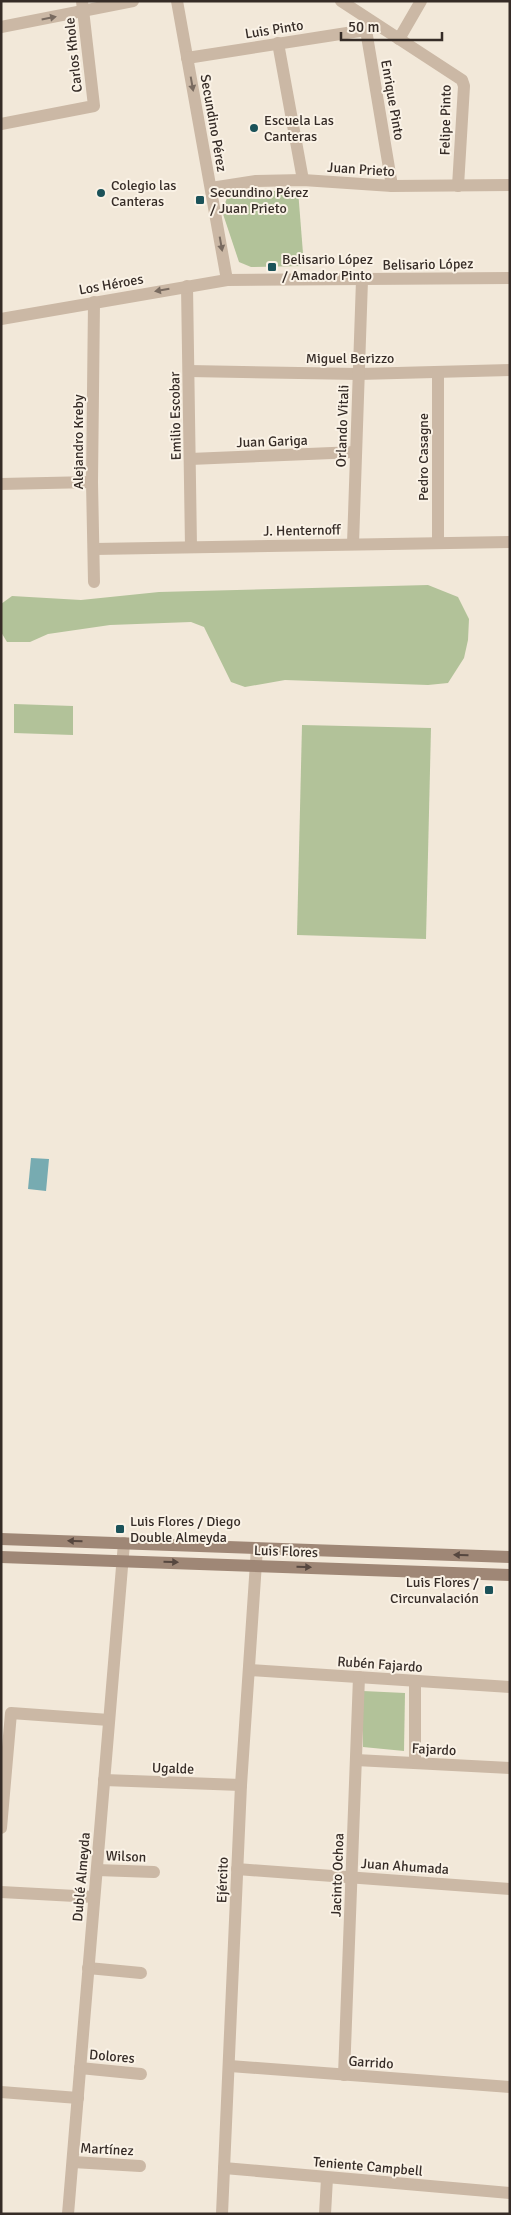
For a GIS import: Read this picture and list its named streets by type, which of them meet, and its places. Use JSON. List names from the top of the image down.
{
  "streets": {
    "main road": ["Luis Flores"],
    "street": [
      "Luis Pinto",
      "Carlos Khole",
      "Enrique Pinto",
      "Felipe Pinto",
      "Secundino Pérez",
      "Juan Prieto",
      "Belisario López",
      "Los Héroes",
      "Miguel Berizzo",
      "Emilio Escobar",
      "Orlando Vitali",
      "Juan Gariga",
      "Alejandro Kreby",
      "Pedro Casagne",
      "J. Henternoff",
      "Rubén Fajardo",
      "Fajardo",
      "Ugalde",
      "Wilson",
      "Juan Ahumada",
      "Jacinto Ochoa",
      "Dublé Almeyda",
      "Ejército",
      "Dolores",
      "Garrido",
      "Martínez",
      "Teniente Campbell"
    ]
  },
  "crossings": [
    ["Luis Pinto", "Enrique Pinto"],
    ["Luis Pinto", "Felipe Pinto"],
    ["Luis Pinto", "Secundino Pérez"],
    ["Enrique Pinto", "Felipe Pinto"],
    ["Enrique Pinto", "Juan Prieto"],
    ["Felipe Pinto", "Juan Prieto"],
    ["Secundino Pérez", "Juan Prieto"],
    ["Secundino Pérez", "Belisario López"],
    ["Secundino Pérez", "Los Héroes"],
    ["Belisario López", "Los Héroes"],
    ["Belisario López", "Orlando Vitali"],
    ["Los Héroes", "Emilio Escobar"],
    ["Los Héroes", "Alejandro Kreby"],
    ["Miguel Berizzo", "Emilio Escobar"],
    ["Miguel Berizzo", "Orlando Vitali"],
    ["Miguel Berizzo", "Pedro Casagne"],
    ["Emilio Escobar", "Juan Gariga"],
    ["Emilio Escobar", "J. Henternoff"],
    ["Orlando Vitali", "Juan Gariga"],
    ["Orlando Vitali", "J. Henternoff"],
    ["Alejandro Kreby", "J. Henternoff"],
    ["Pedro Casagne", "J. Henternoff"],
    ["Luis Flores", "Dublé Almeyda"],
    ["Luis Flores", "Ejército"],
    ["Rubén Fajardo", "Jacinto Ochoa"],
    ["Rubén Fajardo", "Ejército"],
    ["Fajardo", "Jacinto Ochoa"],
    ["Ugalde", "Dublé Almeyda"],
    ["Ugalde", "Ejército"],
    ["Wilson", "Dublé Almeyda"],
    ["Juan Ahumada", "Jacinto Ochoa"],
    ["Juan Ahumada", "Ejército"],
    ["Jacinto Ochoa", "Garrido"],
    ["Dublé Almeyda", "Dolores"],
    ["Dublé Almeyda", "Martínez"],
    ["Ejército", "Garrido"],
    ["Ejército", "Teniente Campbell"]
  ],
  "one_way": ["Los Héroes"],
  "places": {
    "other": ["Escuela Las Canteras", "Colegio las Canteras"],
    "transit": [
      "Secundino Pérez / Juan Prieto",
      "Belisario López / Amador Pinto",
      "Luis Flores / Diego Double Almeyda",
      "Luis Flores / Circunvalación"
    ]
  },
  "scale_bar": "50 m"
}
